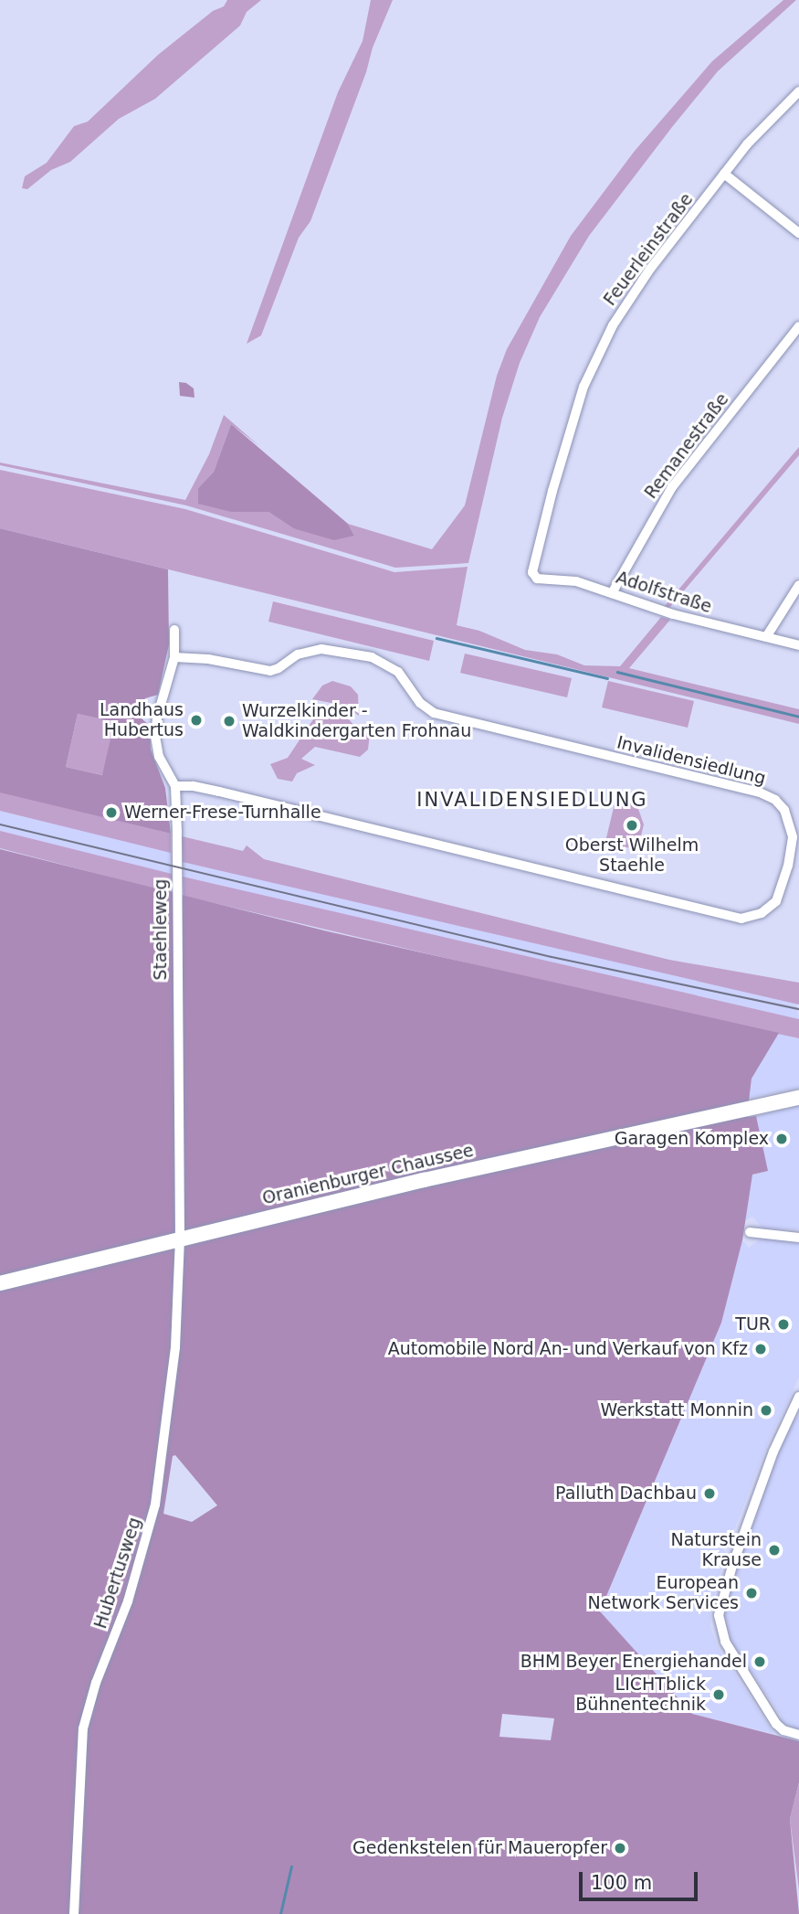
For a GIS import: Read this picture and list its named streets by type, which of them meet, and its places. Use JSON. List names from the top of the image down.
{
  "streets": {
    "main road": ["Oranienburger Chaussee"],
    "street": [
      "Feuerleinstraße",
      "Remanestraße",
      "Adolfstraße",
      "Invalidensiedlung",
      "Staehleweg",
      "Hubertusweg"
    ]
  },
  "crossings": [
    ["Feuerleinstraße", "Adolfstraße"],
    ["Remanestraße", "Adolfstraße"],
    ["Invalidensiedlung", "Staehleweg"],
    ["Staehleweg", "Oranienburger Chaussee"],
    ["Staehleweg", "Hubertusweg"],
    ["Oranienburger Chaussee", "Hubertusweg"]
  ],
  "districts": ["INVALIDENSIEDLUNG"],
  "places": [
    "Landhaus Hubertus",
    "Wurzelkinder - Waldkindergarten Frohnau",
    "Werner-Frese-Turnhalle",
    "Oberst Wilhelm Staehle",
    "Garagen Komplex",
    "TUR",
    "Automobile Nord An- und Verkauf von Kfz",
    "Werkstatt Monnin",
    "Palluth Dachbau",
    "Naturstein Krause",
    "European Network Services",
    "BHM Beyer Energiehandel",
    "LICHTblick Bühnentechnik",
    "Gedenkstelen für Maueropfer"
  ],
  "scale_bar": "100 m"
}
